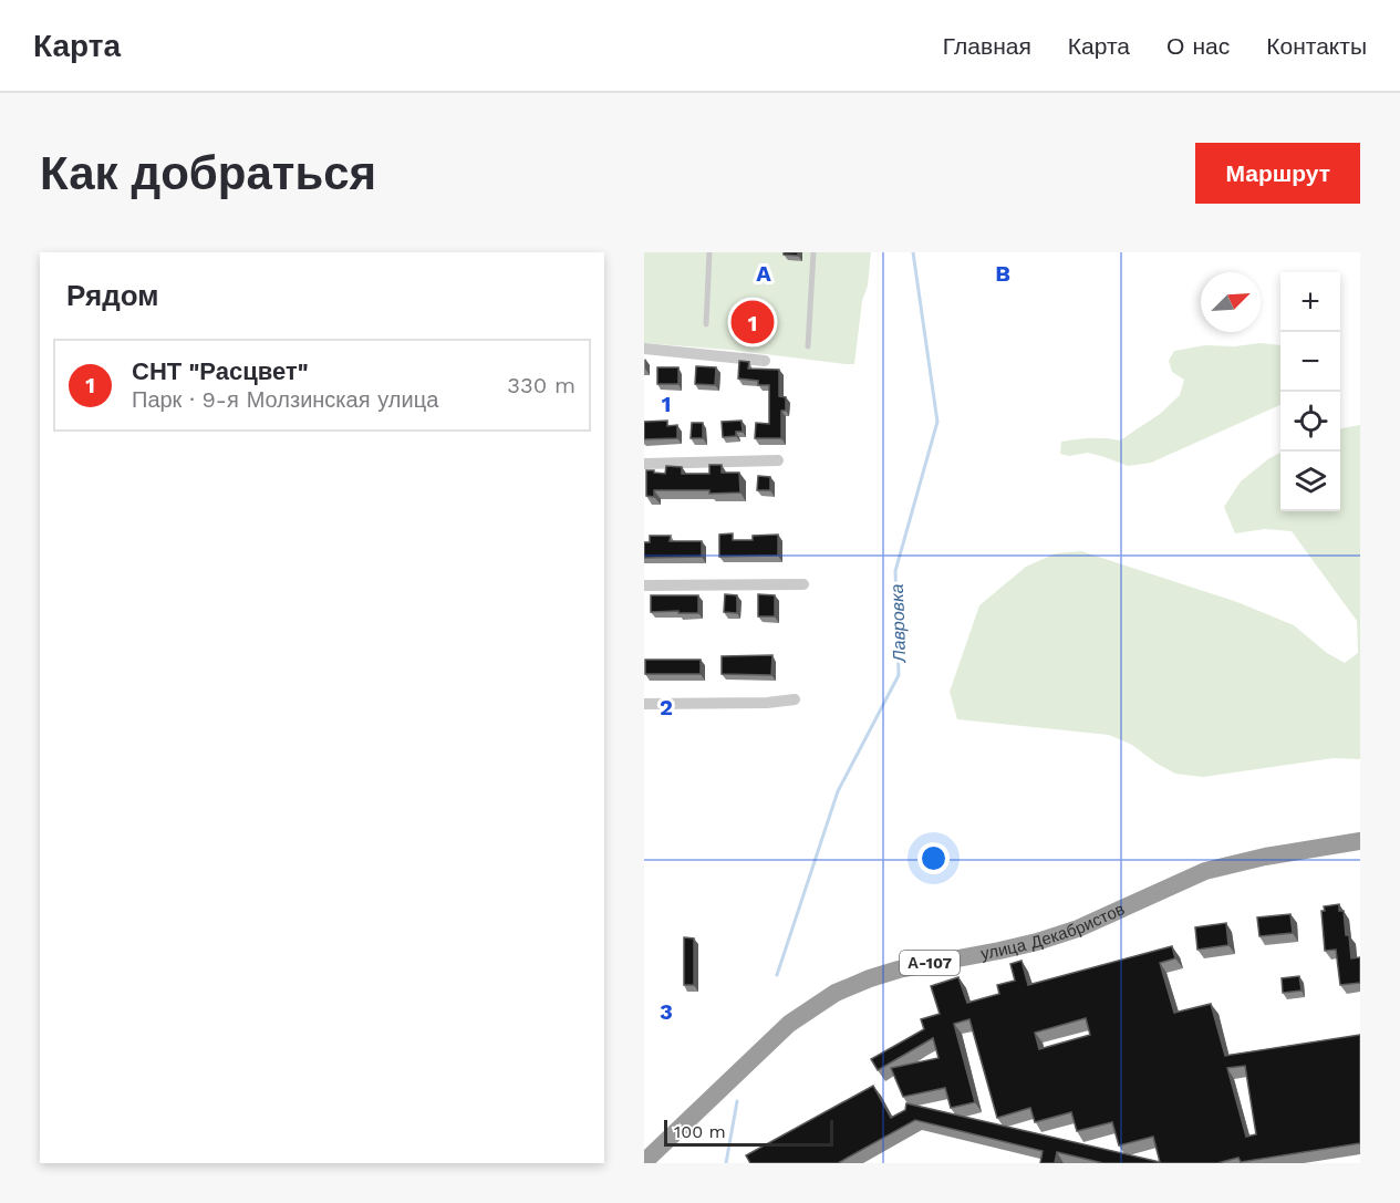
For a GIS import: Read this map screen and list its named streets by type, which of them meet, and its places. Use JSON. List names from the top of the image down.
{
  "streets": {
    "highway": ["улица Декабристов", "А-107"]
  },
  "water": ["Лавровка"],
  "scale_bar": "100 m",
  "north": "top right",
  "page": {
    "header": "Карта",
    "nav": [
      "Главная",
      "Карта",
      "О нас",
      "Контакты"
    ],
    "buttons": "Маршрут",
    "title": "Как добраться",
    "heading": "Рядом",
    "map_buttons": ["+", "−"],
    "pins": "1",
    "list": [
      {
        "mark": "1",
        "name": "СНТ \"Расцвет\"",
        "note": "Парк · 9-я Молзинская улица",
        "value": "330 m"
      }
    ],
    "scale": "100 m"
  },
  "grid": {
    "columns": ["A", "B"],
    "rows": ["1", "2", "3"]
  }
}
